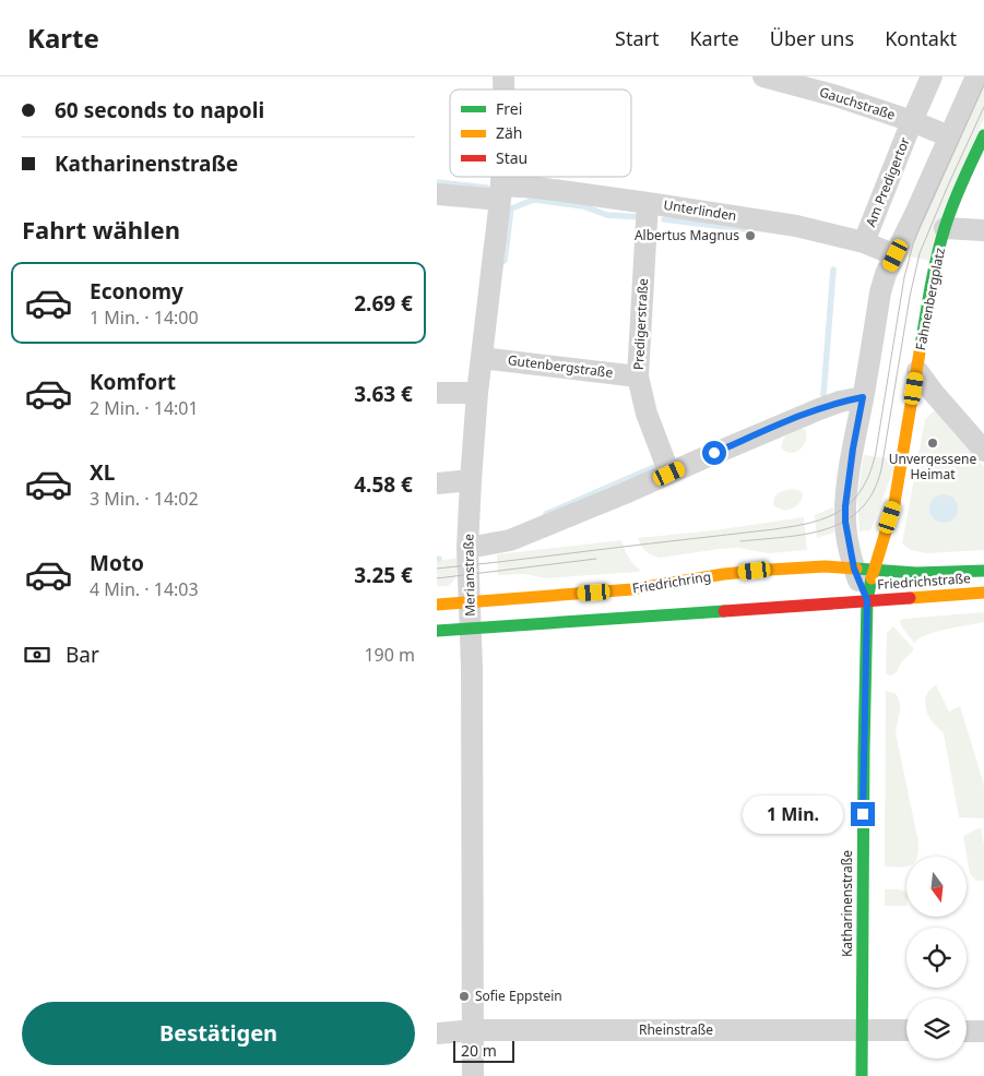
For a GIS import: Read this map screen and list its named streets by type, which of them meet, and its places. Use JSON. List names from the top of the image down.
{
  "streets": {
    "main road": [
      "Fahnenbergplatz",
      "Friedrichstraße",
      "Friedrichring",
      "Katharinenstraße"
    ],
    "street": [
      "Gauchstraße",
      "Am Predigertor",
      "Unterlinden",
      "Predigerstraße",
      "Gutenbergstraße",
      "Merianstraße",
      "Rheinstraße"
    ]
  },
  "crossings": [
    ["Gauchstraße", "Am Predigertor"],
    ["Am Predigertor", "Unterlinden"],
    ["Unterlinden", "Predigerstraße"],
    ["Unterlinden", "Merianstraße"],
    ["Fahnenbergplatz", "Friedrichstraße"],
    ["Fahnenbergplatz", "Friedrichring"],
    ["Predigerstraße", "Gutenbergstraße"],
    ["Gutenbergstraße", "Merianstraße"],
    ["Merianstraße", "Friedrichring"],
    ["Merianstraße", "Rheinstraße"],
    ["Friedrichstraße", "Friedrichring"],
    ["Friedrichstraße", "Katharinenstraße"],
    ["Friedrichring", "Katharinenstraße"],
    ["Katharinenstraße", "Rheinstraße"]
  ],
  "places": ["Albertus Magnus", "Unvergessene Heimat", "Sofie Eppstein"],
  "legend": ["Frei", "Zäh", "Stau"],
  "scale_bar": "20 m",
  "north": "bottom",
  "page": {
    "header": "Karte",
    "nav": [
      "Start",
      "Karte",
      "Über uns",
      "Kontakt"
    ],
    "banner": ["60 seconds to napoli", "Katharinenstraße"],
    "heading": "Fahrt wählen",
    "list": [
      {
        "name": "Economy",
        "note": "1 Min. · 14:00",
        "value": "2.69 €"
      },
      {
        "name": "Komfort",
        "note": "2 Min. · 14:01",
        "value": "3.63 €"
      },
      {
        "name": "XL",
        "note": "3 Min. · 14:02",
        "value": "4.58 €"
      },
      {
        "name": "Moto",
        "note": "4 Min. · 14:03",
        "value": "3.25 €"
      }
    ],
    "pay": ["Bar", "190 m"],
    "bubble": "1 Min.",
    "buttons": "Bestätigen",
    "scale": "20 m"
  }
}
